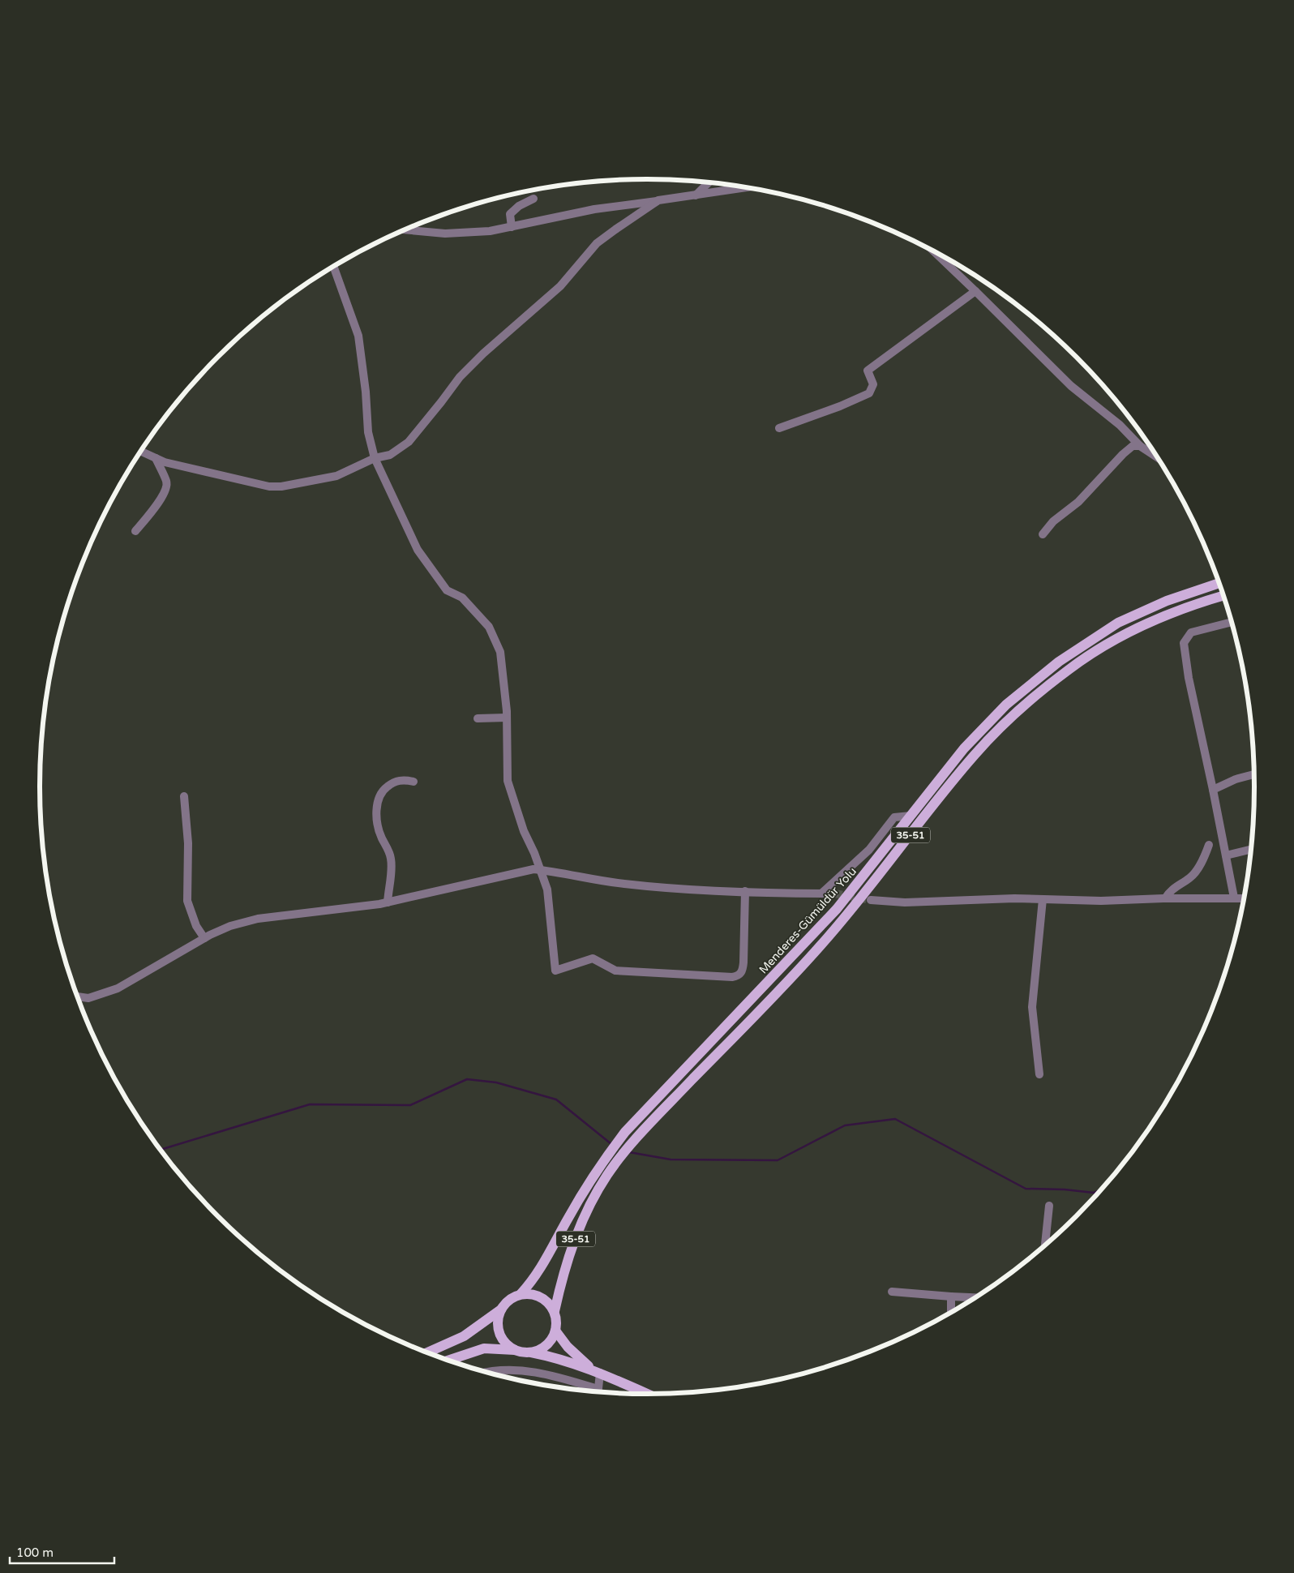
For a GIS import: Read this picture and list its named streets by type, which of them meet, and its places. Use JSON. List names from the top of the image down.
{
  "streets": {
    "main road": ["35-51", "Menderes-Gümüldür Yolu"]
  },
  "crossings": [
    ["35-51", "Menderes-Gümüldür Yolu"]
  ],
  "scale_bar": "100 m"
}
